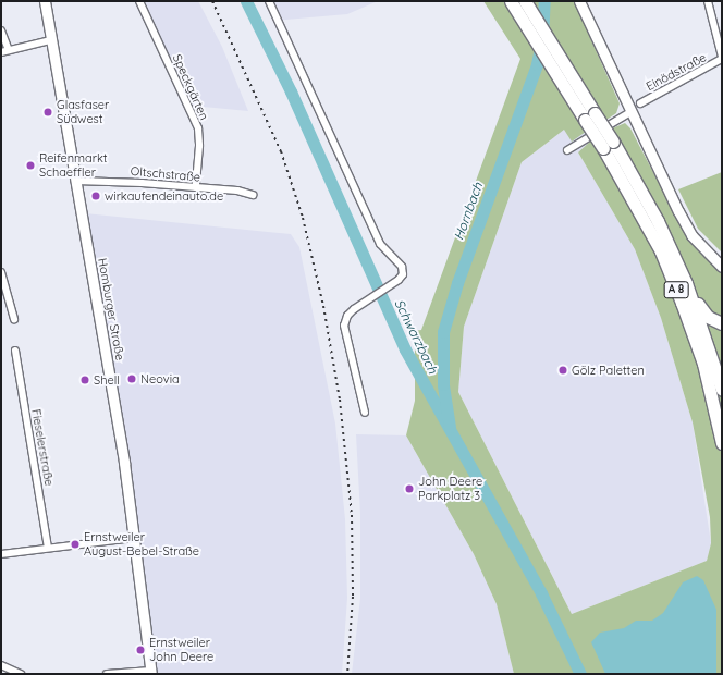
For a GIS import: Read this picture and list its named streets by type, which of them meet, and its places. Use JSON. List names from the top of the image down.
{
  "streets": {
    "highway": ["A 8"],
    "main road": ["Homburger Straße"],
    "street": [
      "Einödstraße",
      "Speckgärten",
      "Oltschstraße",
      "Fieselerstraße"
    ]
  },
  "crossings": [
    ["Speckgärten", "Oltschstraße"],
    ["Oltschstraße", "Homburger Straße"]
  ],
  "water": ["Hornbach", "Schwarzbach"],
  "places": [
    "Glasfaser Südwest",
    "Reifenmarkt Schaeffler",
    "wirkaufendeinauto.de",
    "Gölz Paletten",
    "Neovia",
    "Shell",
    "John Deere Parkplatz 3",
    "Ernstweiler August-Bebel-Straße",
    "Ernstweiler John Deere"
  ]
}
